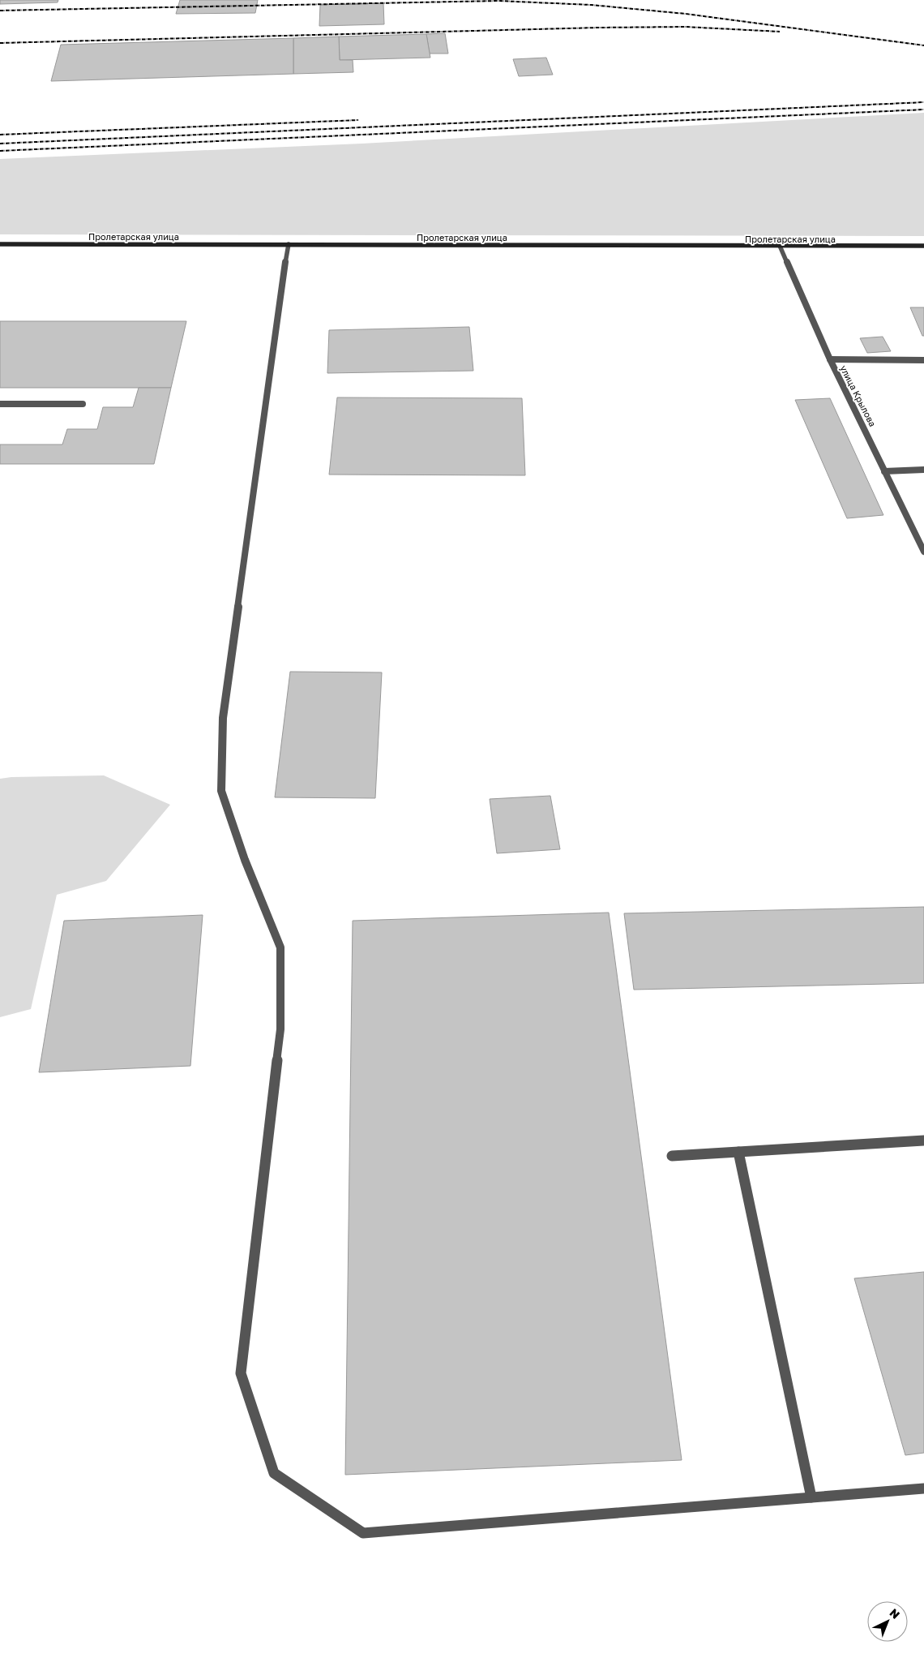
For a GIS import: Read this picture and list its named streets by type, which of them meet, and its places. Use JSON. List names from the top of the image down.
{
  "streets": {
    "street": ["Пролетарская улица", "улица Крылова"]
  },
  "crossings": [
    ["Пролетарская улица", "улица Крылова"]
  ],
  "north": "top right"
}
